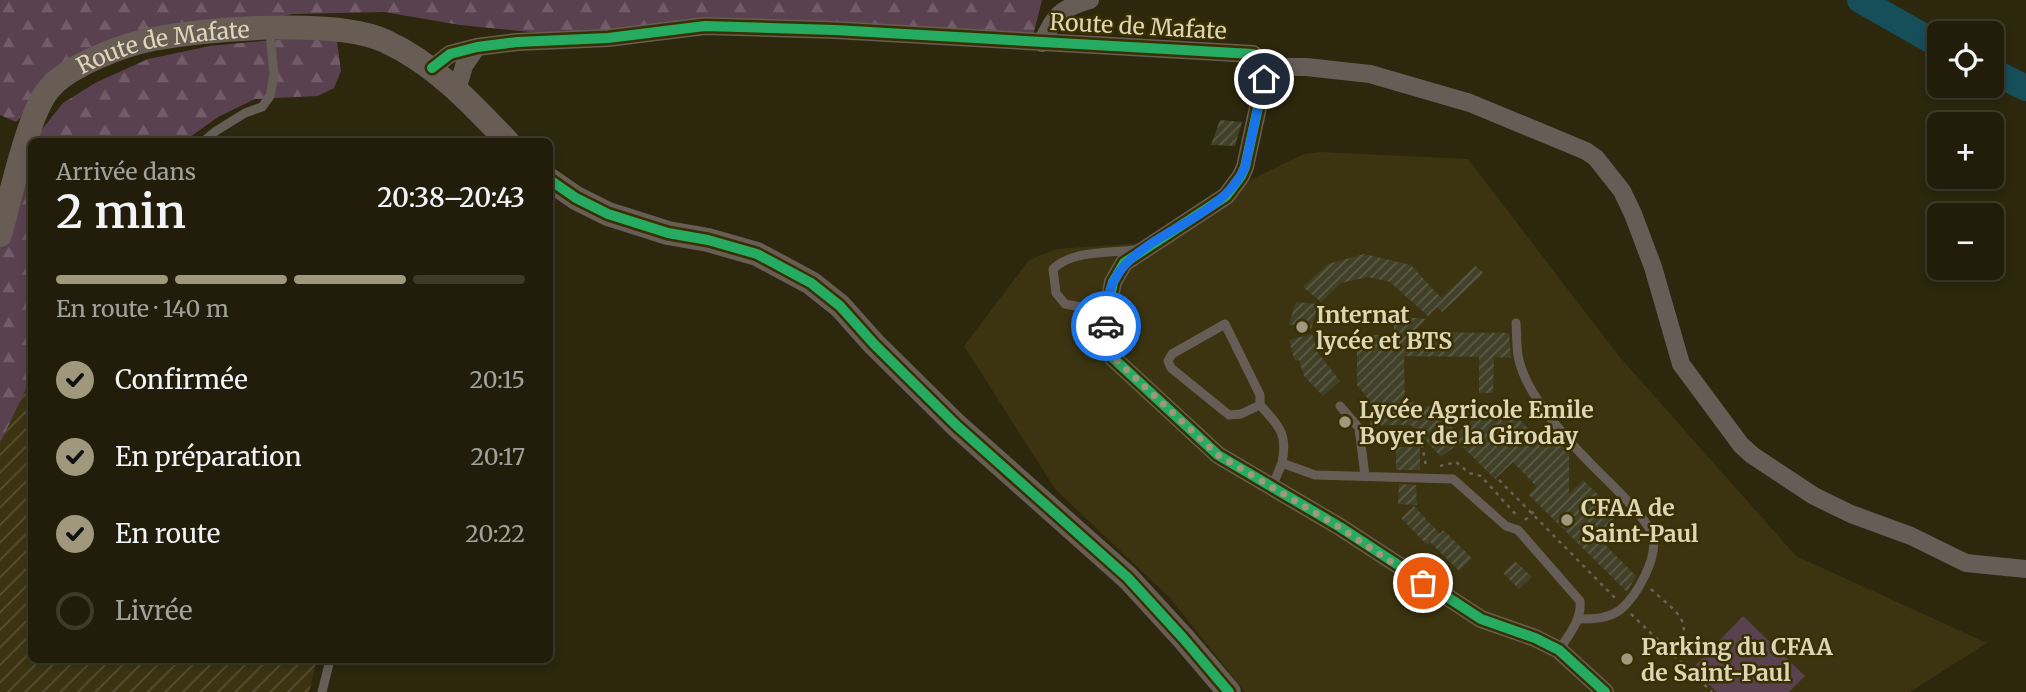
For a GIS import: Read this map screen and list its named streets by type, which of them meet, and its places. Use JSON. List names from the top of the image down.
{
  "streets": {
    "main road": ["Route de Mafate"]
  },
  "places": [
    "Internat lycée et BTS",
    "Lycée Agricole Emile Boyer de la Giroday",
    "CFAA de Saint-Paul",
    "Parking du CFAA de Saint-Paul"
  ],
  "page": {
    "map_buttons": ["+", "−"],
    "heading": ["2 min", "Arrivée dans", "20:38–20:43"],
    "bar": "En route · 140 m",
    "list": [
      ["Confirmée", "20:15"],
      ["En préparation", "20:17"],
      ["En route", "20:22"],
      "Livrée"
    ]
  }
}
